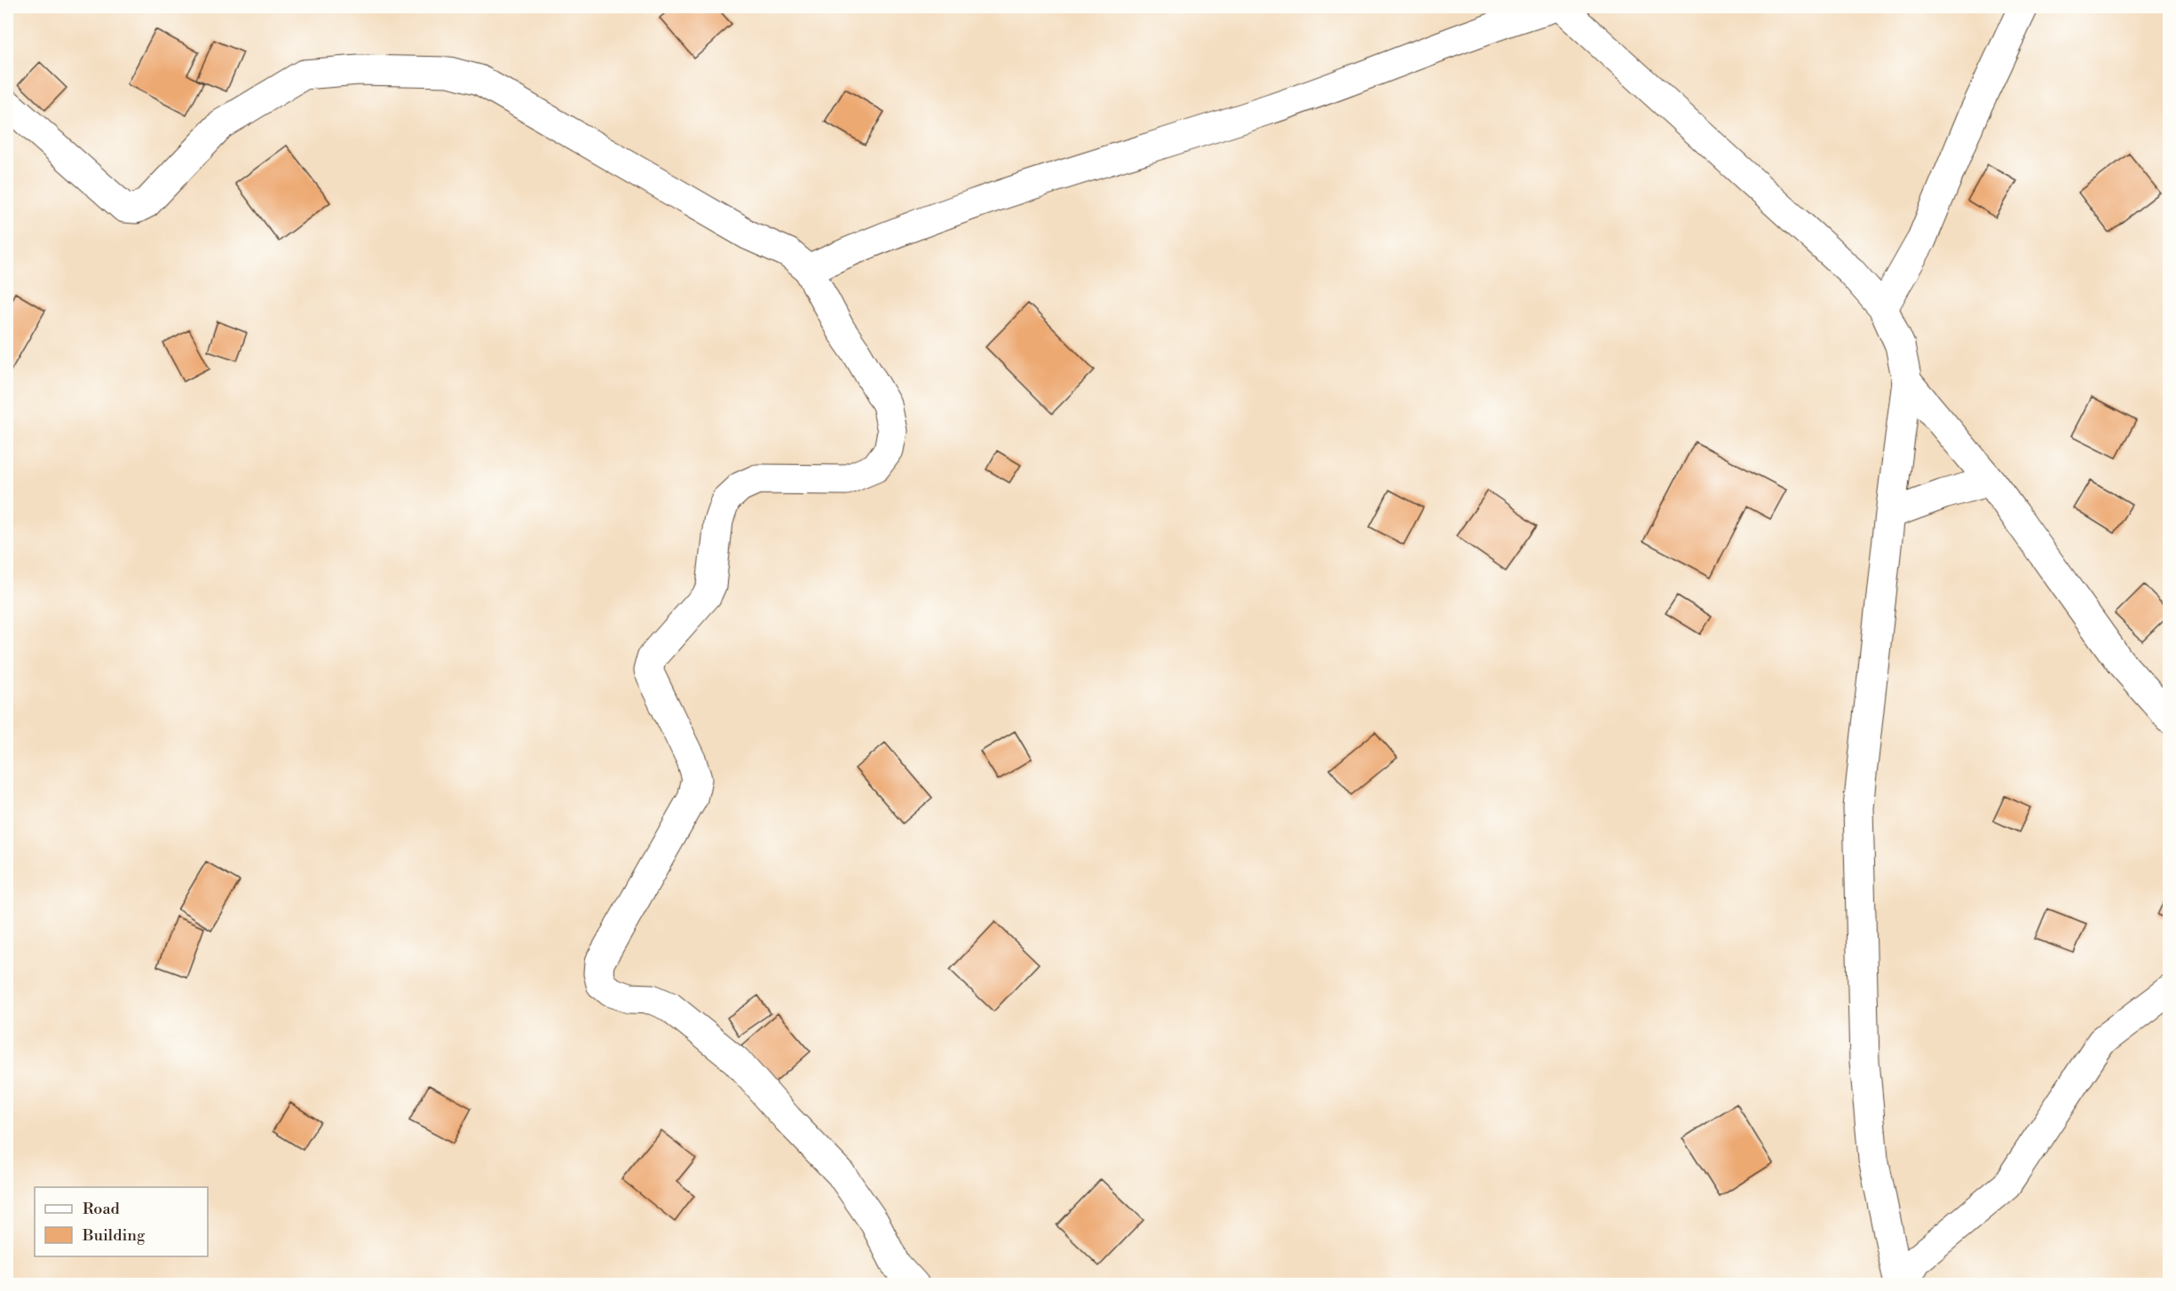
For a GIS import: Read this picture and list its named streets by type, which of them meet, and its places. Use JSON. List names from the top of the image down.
{
  "legend": ["Road", "Building"]
}
